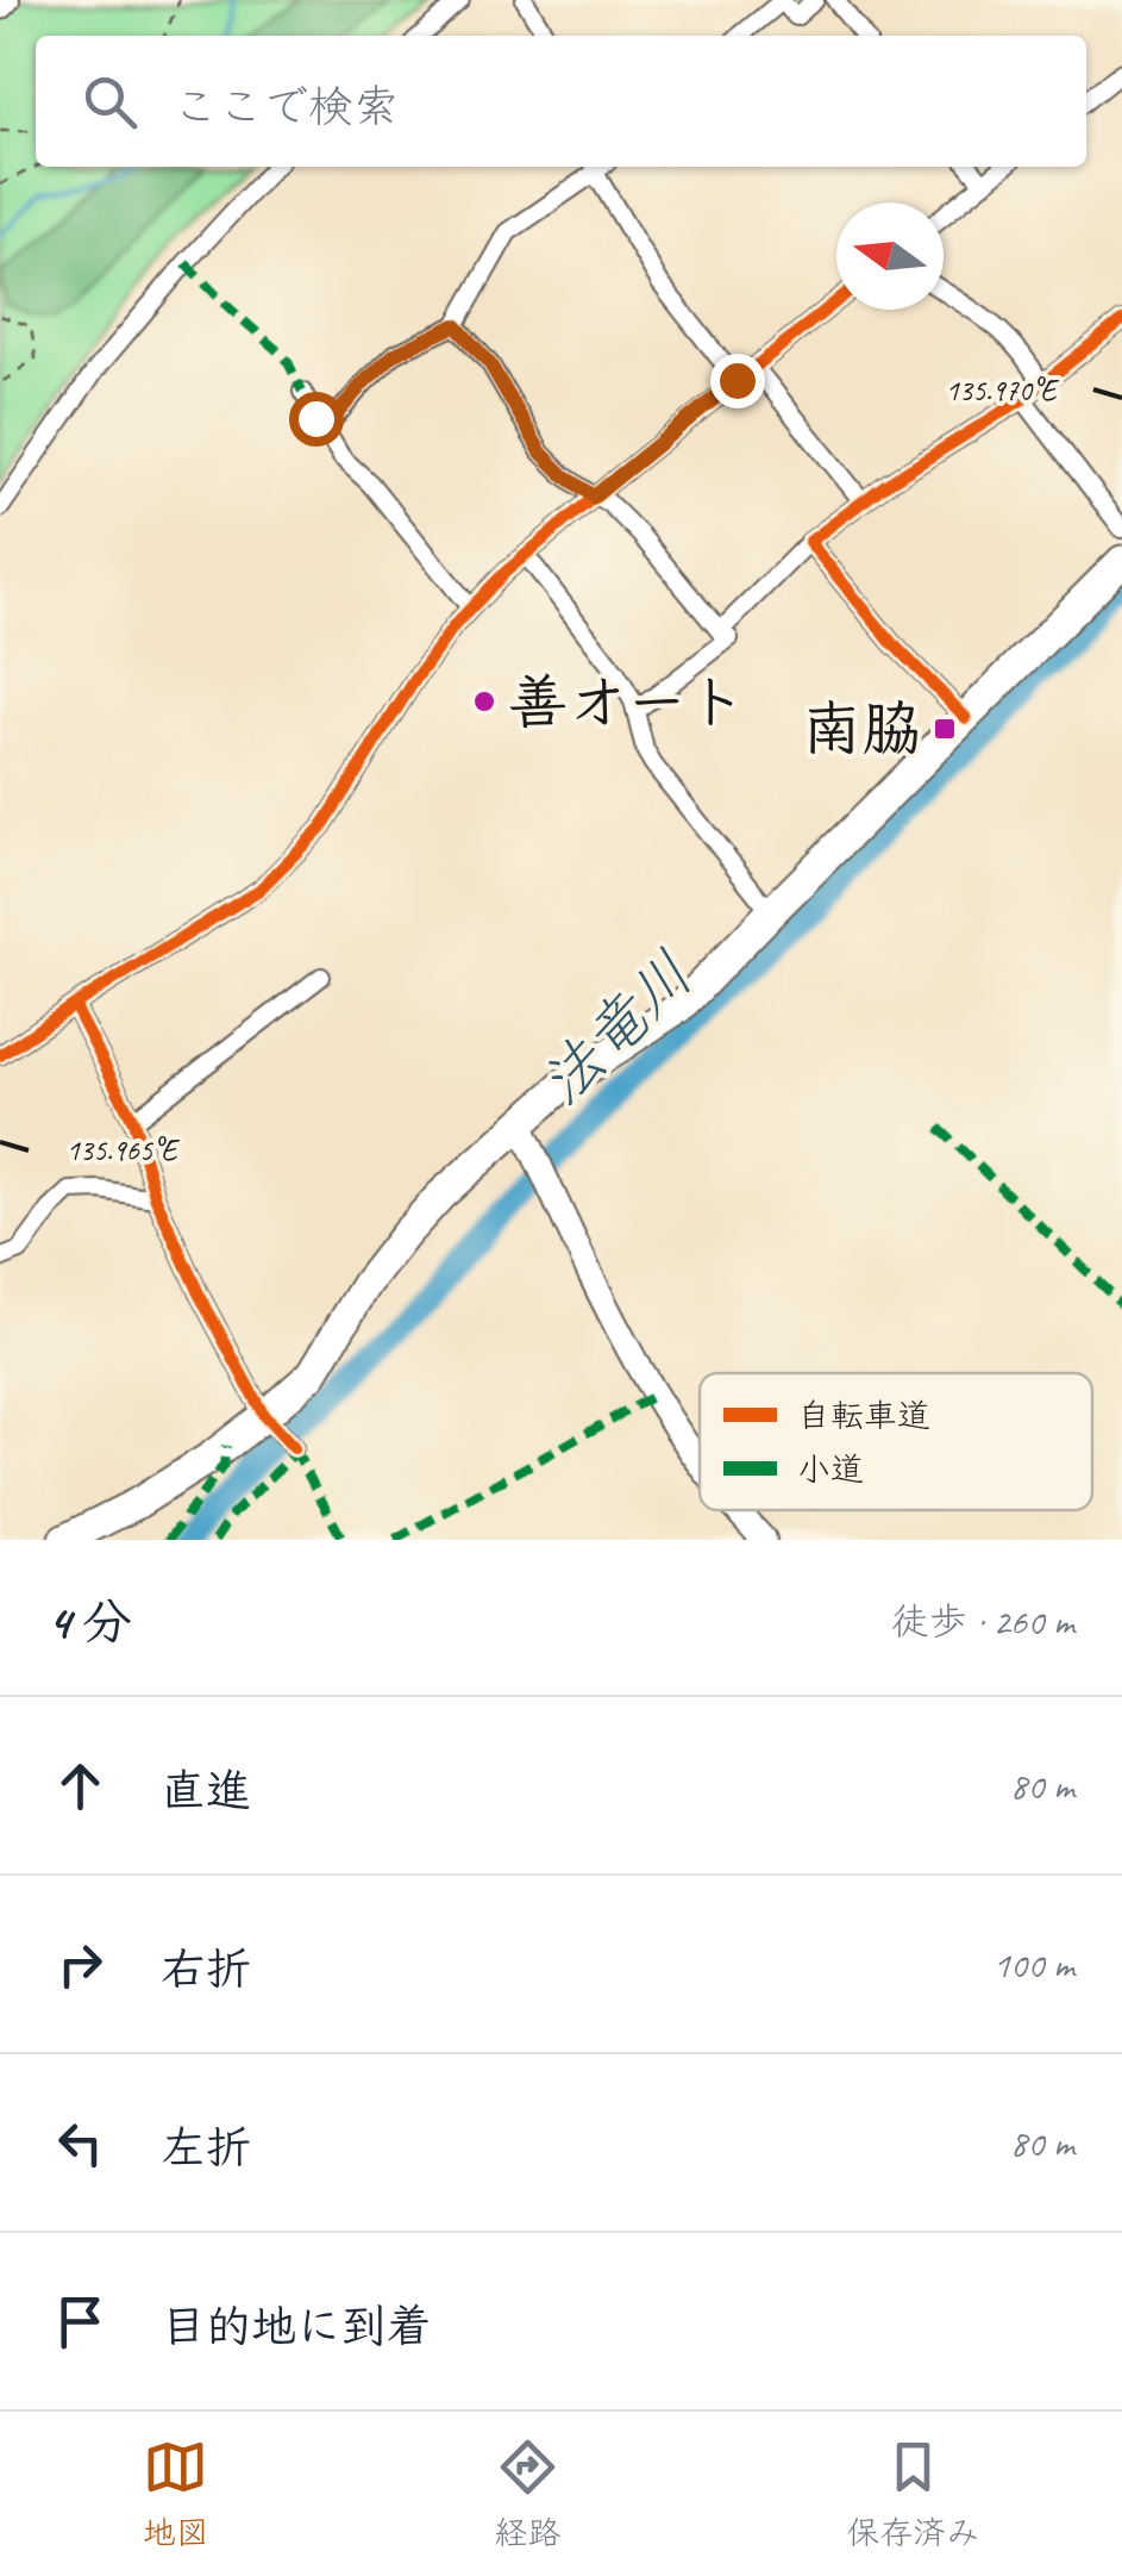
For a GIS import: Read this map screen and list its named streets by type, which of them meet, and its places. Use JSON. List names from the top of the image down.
{
  "water": ["法竜川"],
  "places": {
    "other": ["善オート"],
    "transit": ["南脇"]
  },
  "legend": ["自転車道", "小道"],
  "north": "left",
  "page": {
    "search": "ここで検索",
    "heading": ["4 分", "徒歩 · 260 m"],
    "list": [
      ["直進", "80 m"],
      ["右折", "100 m"],
      ["左折", "80 m"],
      "目的地に到着"
    ],
    "nav": ["地図", "経路", "保存済み"]
  },
  "coordinates": ["135.970°E", "135.965°E"]
}
